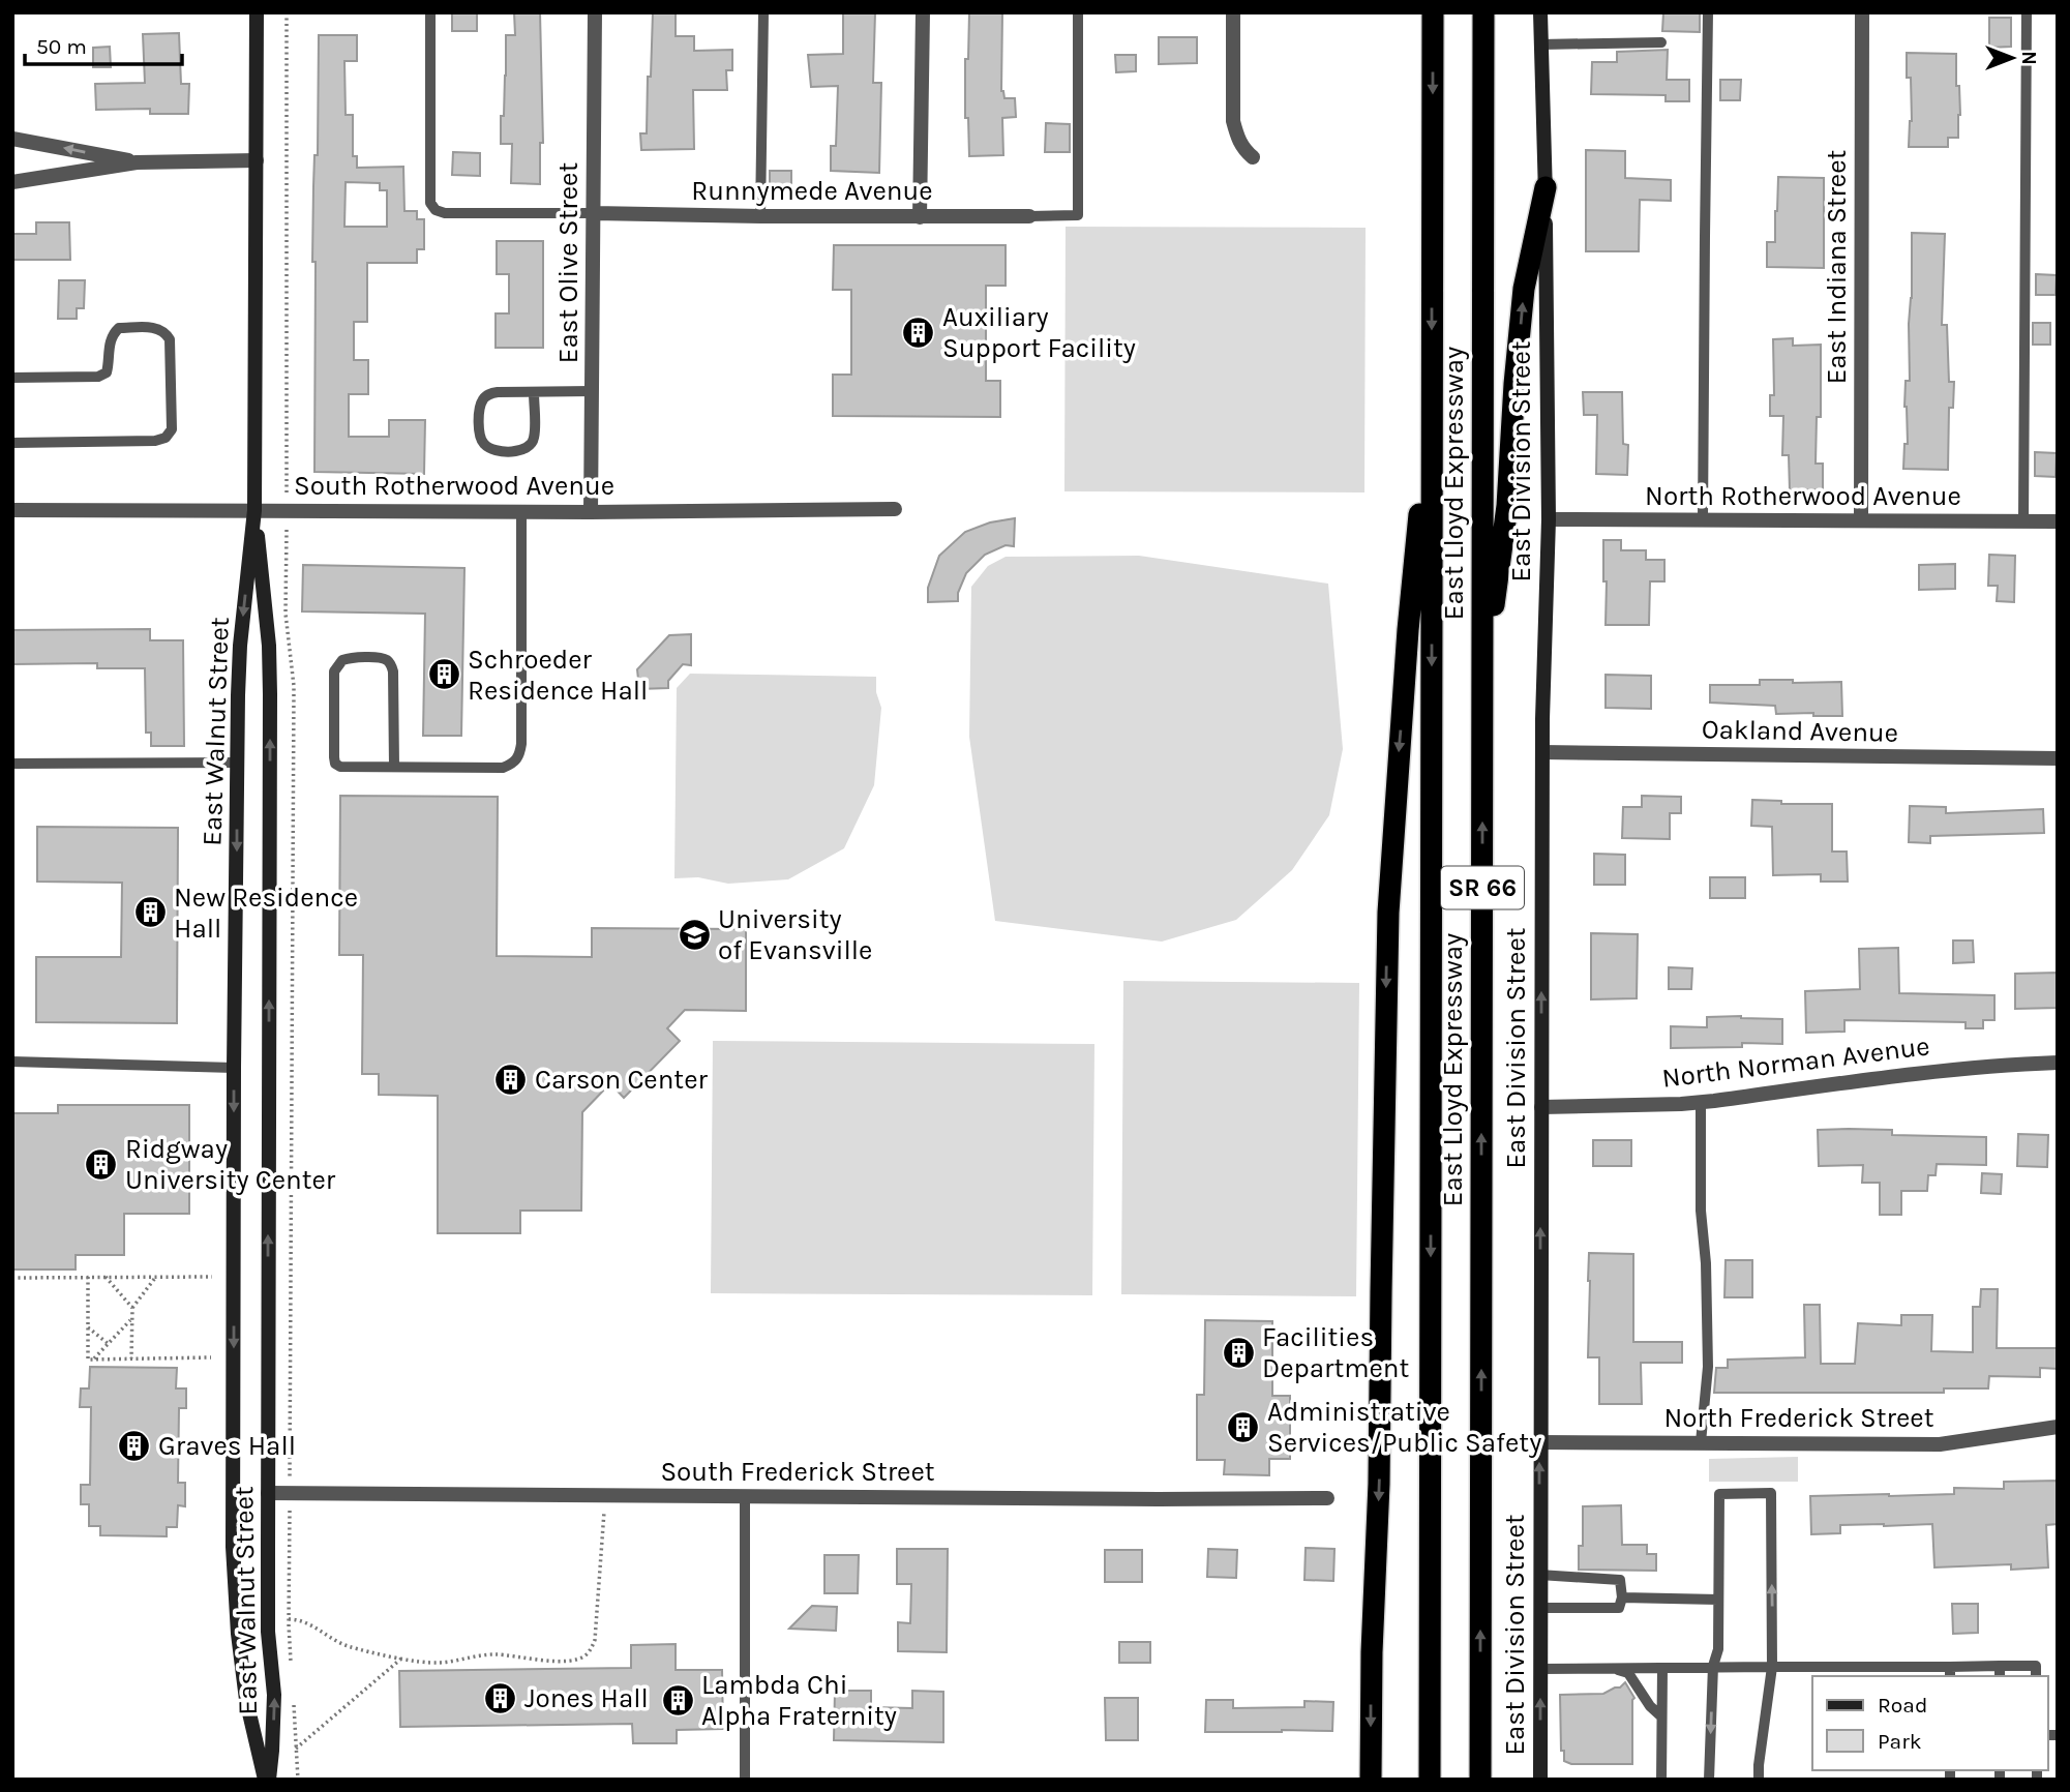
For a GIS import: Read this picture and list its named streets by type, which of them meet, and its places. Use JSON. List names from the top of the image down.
{
  "streets": {
    "highway": ["East Lloyd Expressway", "SR 66"],
    "street": [
      "Runnymede Avenue",
      "East Olive Street",
      "East Indiana Street",
      "East Division Street",
      "South Rotherwood Avenue",
      "North Rotherwood Avenue",
      "Oakland Avenue",
      "East Walnut Street",
      "North Norman Avenue",
      "North Frederick Street",
      "South Frederick Street"
    ]
  },
  "crossings": [
    ["Runnymede Avenue", "East Olive Street"],
    ["East Olive Street", "South Rotherwood Avenue"],
    ["East Indiana Street", "North Rotherwood Avenue"],
    ["East Division Street", "North Rotherwood Avenue"],
    ["East Division Street", "Oakland Avenue"],
    ["East Division Street", "North Norman Avenue"],
    ["East Division Street", "North Frederick Street"],
    ["South Rotherwood Avenue", "East Walnut Street"],
    ["East Walnut Street", "South Frederick Street"]
  ],
  "one_way": ["East Division Street"],
  "places": {
    "building": [
      "Auxiliary Support Facility",
      "Schroeder Residence Hall",
      "New Residence Hall",
      "Carson Center",
      "Ridgway University Center",
      "Facilities Department",
      "Administrative Services/Public Safety",
      "Graves Hall",
      "Jones Hall",
      "Lambda Chi Alpha Fraternity"
    ],
    "school or university": ["University of Evansville"]
  },
  "legend": ["Road", "Park"],
  "scale_bar": "50 m",
  "north": "right"
}
